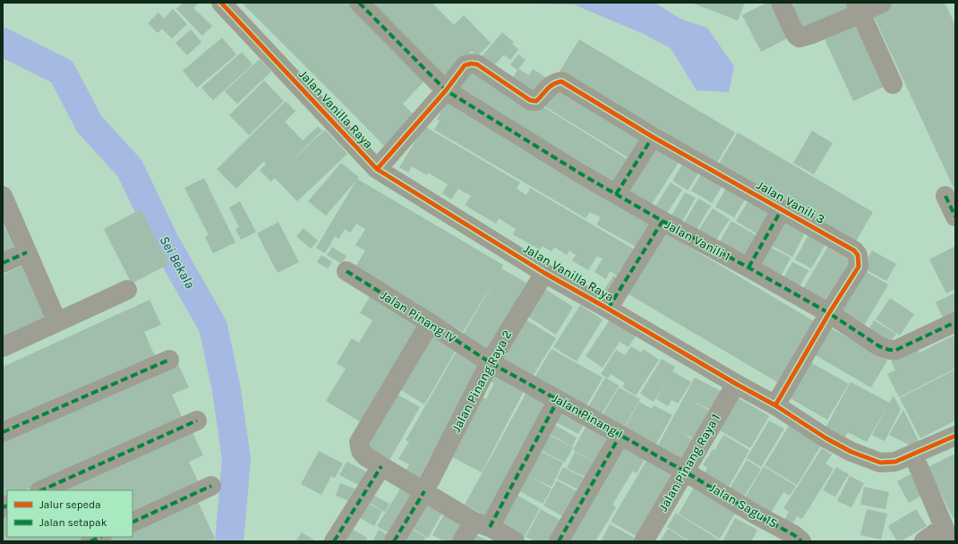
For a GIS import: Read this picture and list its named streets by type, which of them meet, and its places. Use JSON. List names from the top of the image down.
{
  "streets": {
    "street": [
      "Jalan Vanilla Raya",
      "Jalan Vanili 3",
      "Jalan Vanili 1",
      "Jalan Pinang IV",
      "Jalan Pinang Raya 2",
      "Jalan Pinang I",
      "Jalan Pinang Raya 1",
      "Jalan Sagu 15"
    ]
  },
  "crossings": [
    ["Jalan Vanilla Raya", "Jalan Vanili 3"],
    ["Jalan Vanilla Raya", "Jalan Pinang Raya 2"],
    ["Jalan Vanilla Raya", "Jalan Pinang Raya 1"],
    ["Jalan Vanili 3", "Jalan Vanili 1"],
    ["Jalan Pinang IV", "Jalan Pinang Raya 2"],
    ["Jalan Pinang IV", "Jalan Pinang I"],
    ["Jalan Pinang Raya 2", "Jalan Pinang I"],
    ["Jalan Pinang I", "Jalan Pinang Raya 1"],
    ["Jalan Pinang I", "Jalan Sagu 15"],
    ["Jalan Pinang Raya 1", "Jalan Sagu 15"]
  ],
  "water": ["Sei Bekala"],
  "legend": ["Jalur sepeda", "Jalan setapak"]
}
